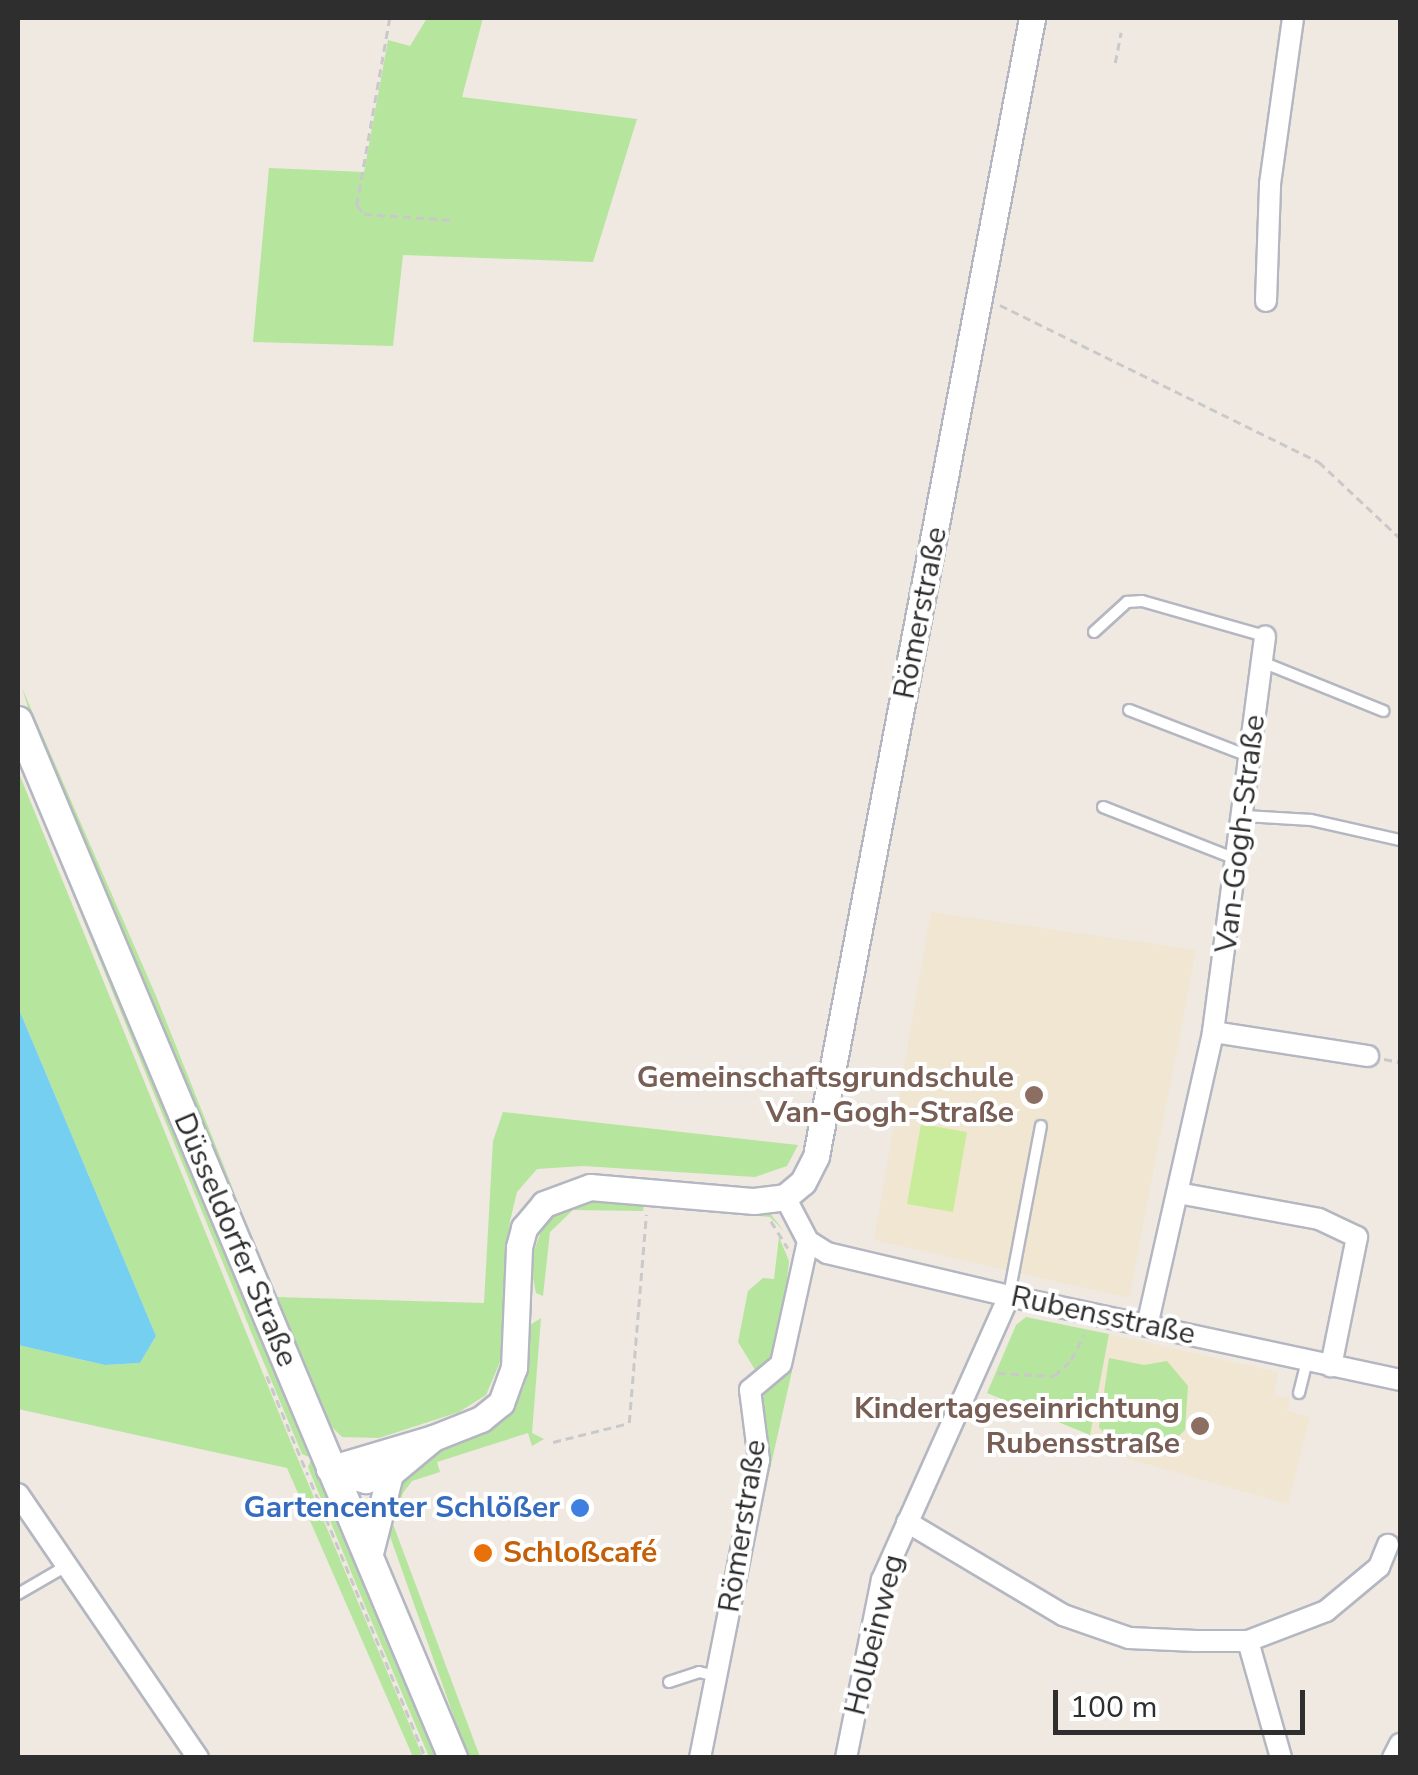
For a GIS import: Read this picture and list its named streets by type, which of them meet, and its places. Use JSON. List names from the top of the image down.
{
  "streets": {
    "main road": ["Düsseldorfer Straße"],
    "street": [
      "Römerstraße",
      "Van-Gogh-Straße",
      "Rubensstraße",
      "Holbeinweg"
    ]
  },
  "crossings": [
    ["Römerstraße", "Rubensstraße"],
    ["Van-Gogh-Straße", "Rubensstraße"],
    ["Rubensstraße", "Holbeinweg"]
  ],
  "places": [
    "Gemeinschaftsgrundschule Van-Gogh-Straße",
    "Kindertageseinrichtung Rubensstraße",
    "Gartencenter Schlößer",
    "Schloßcafé"
  ],
  "scale_bar": "100 m"
}
